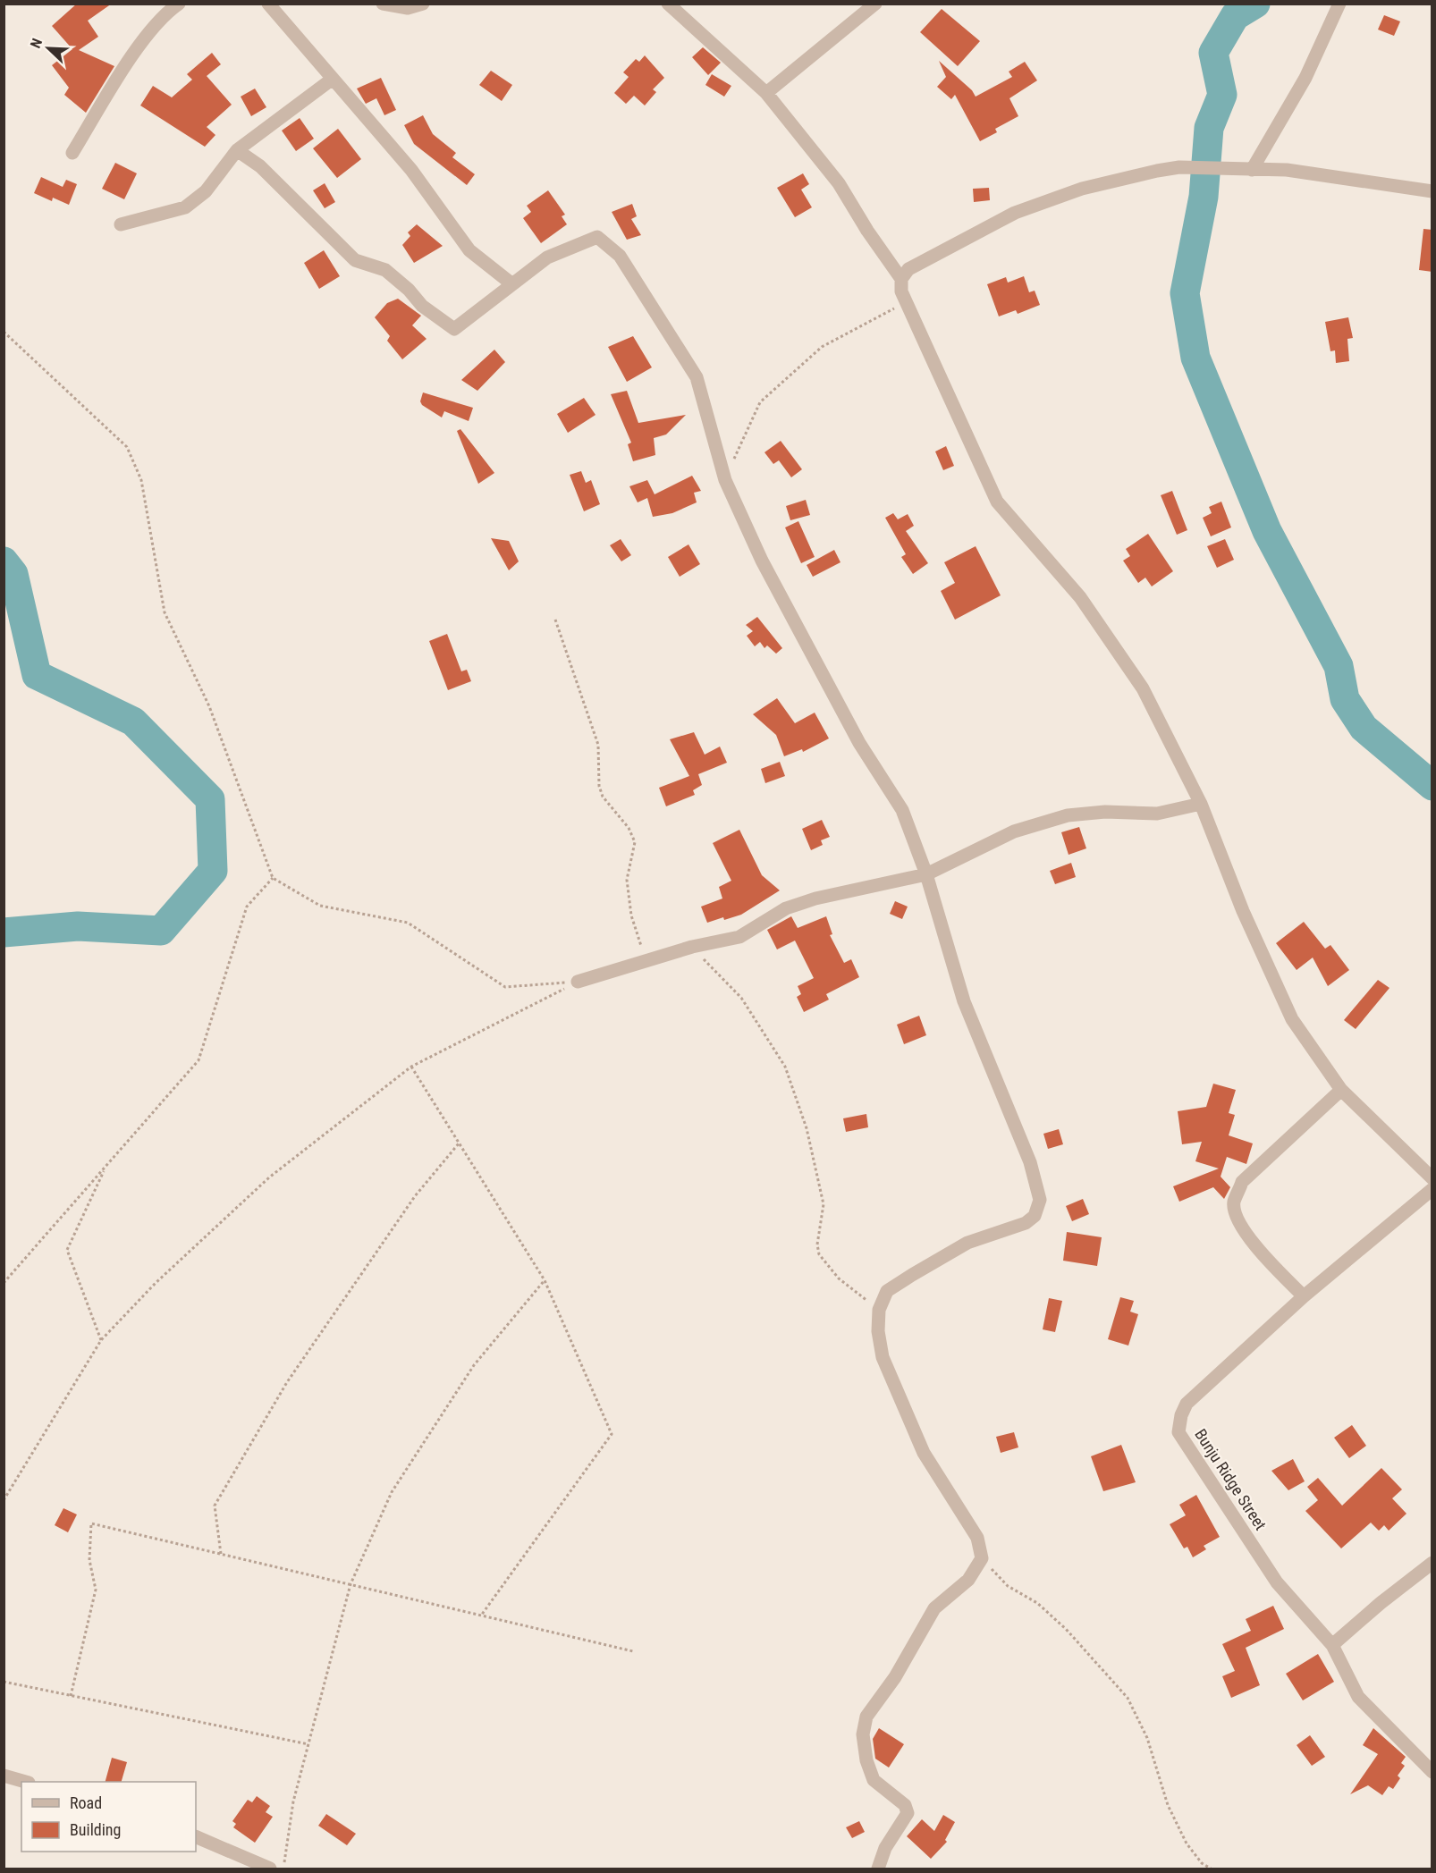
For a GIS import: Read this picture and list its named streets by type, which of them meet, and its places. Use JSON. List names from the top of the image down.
{
  "streets": {
    "street": ["Bunju Ridge Street"]
  },
  "legend": ["Road", "Building"],
  "north": "top left"
}
